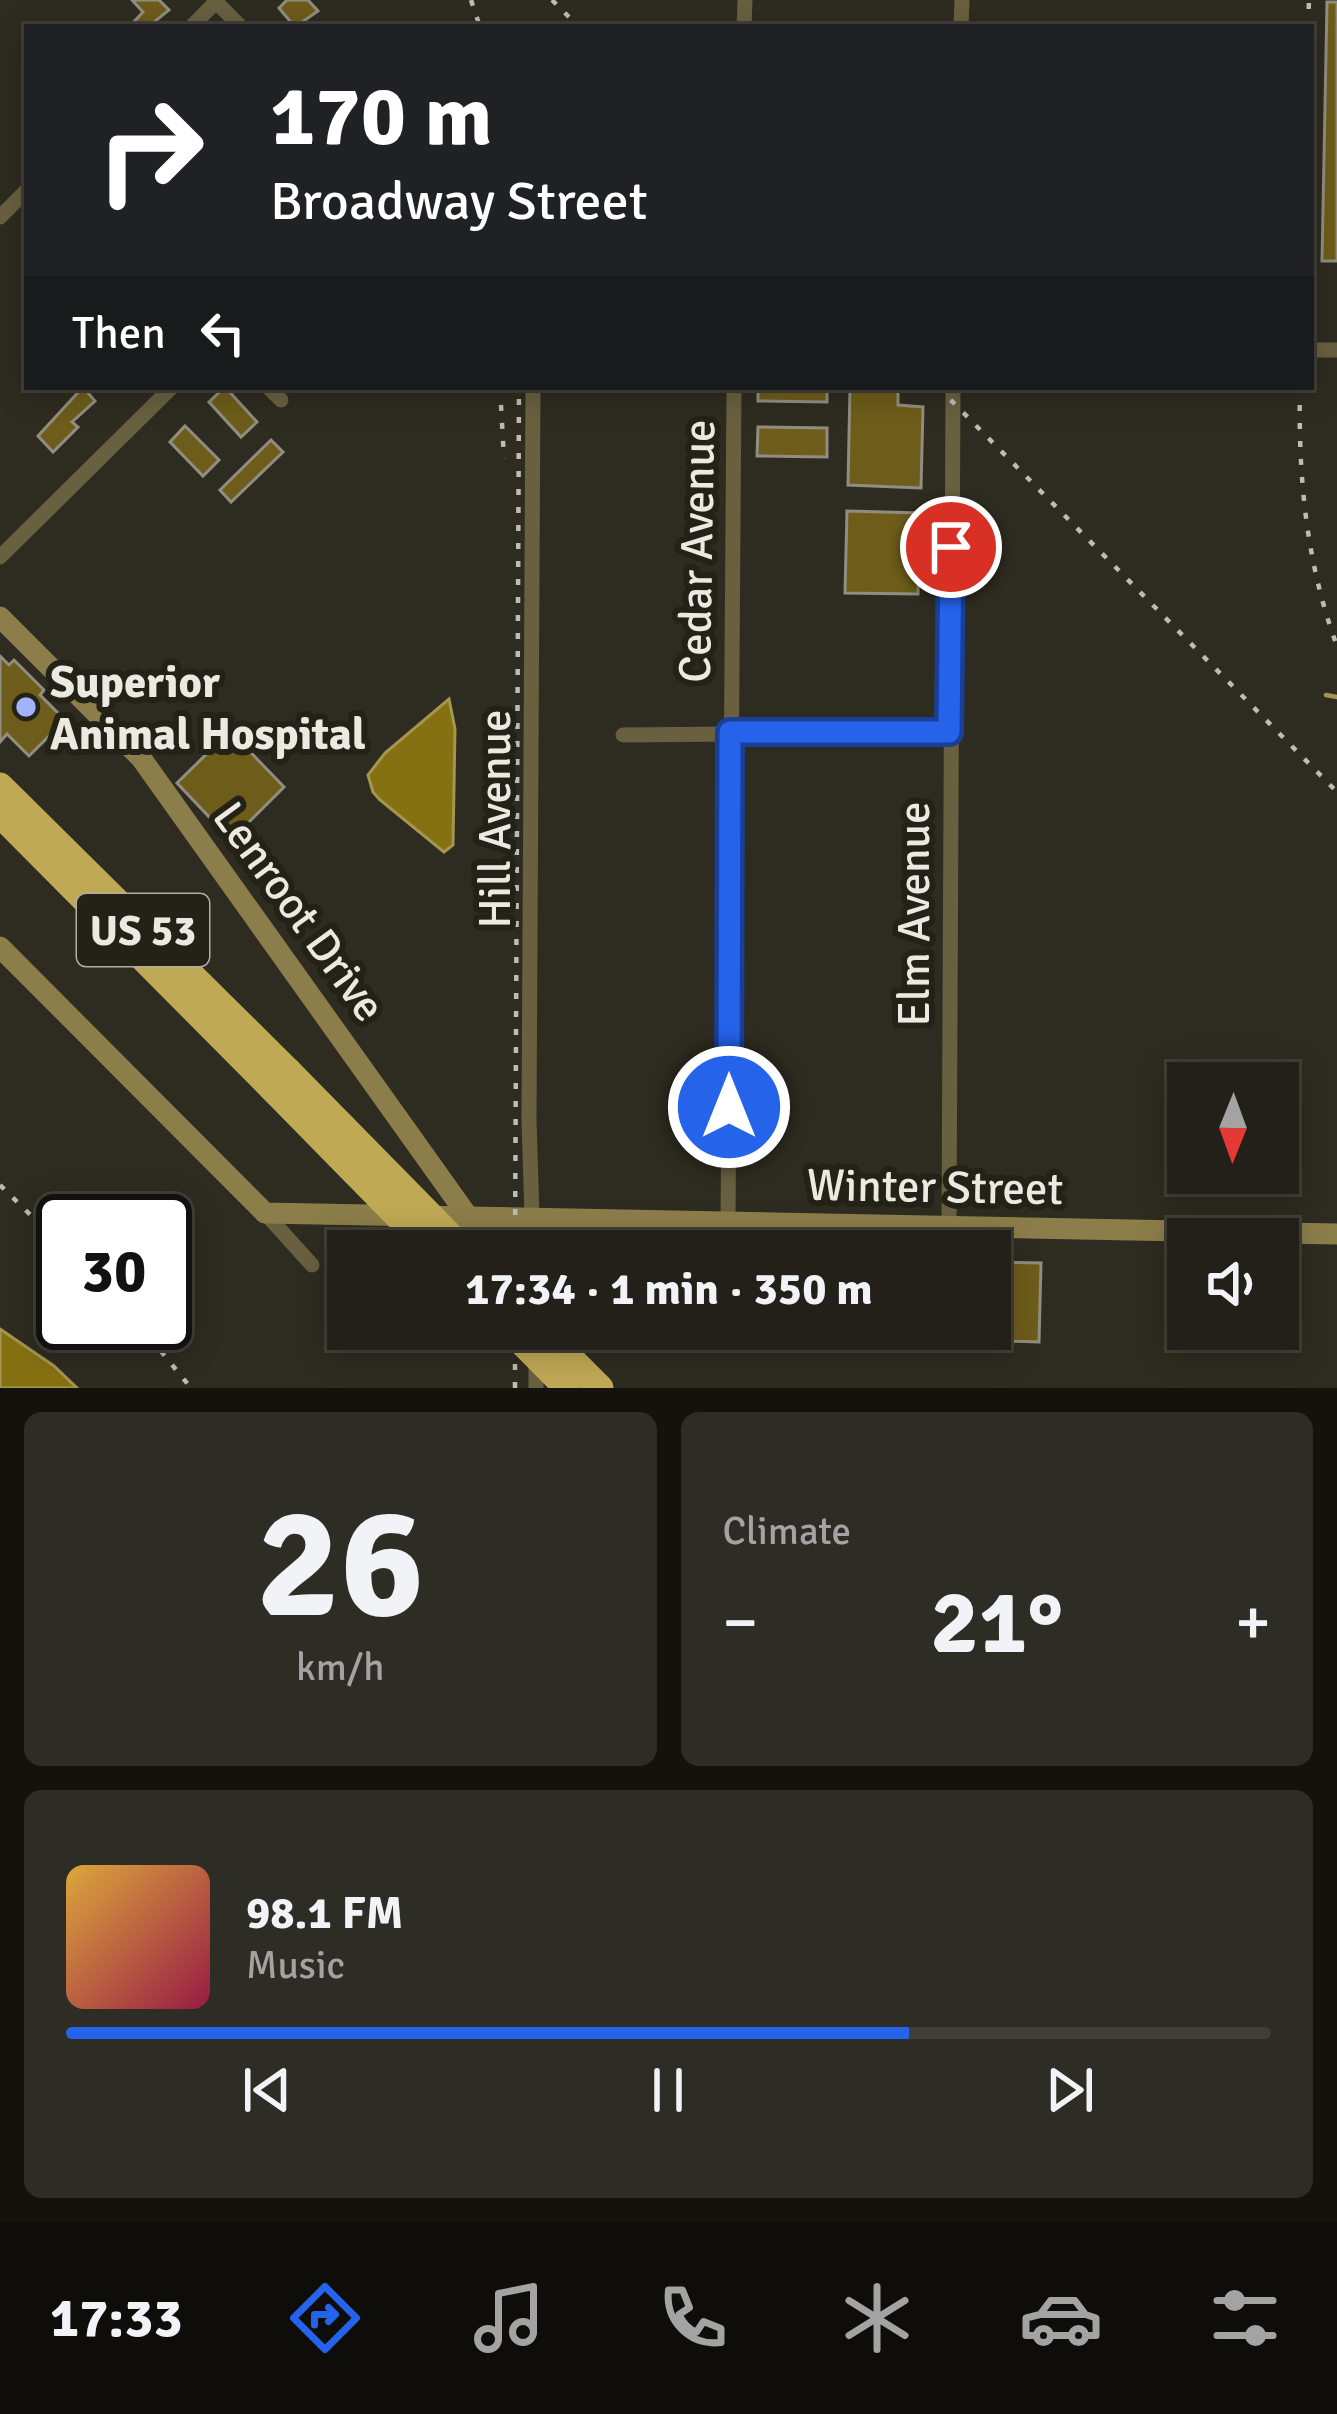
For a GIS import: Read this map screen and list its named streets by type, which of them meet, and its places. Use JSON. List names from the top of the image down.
{
  "streets": {
    "highway": ["US 53"],
    "street": [
      "Cedar Avenue",
      "Hill Avenue",
      "Lenroot Drive",
      "Elm Avenue",
      "Winter Street"
    ]
  },
  "crossings": [
    ["Cedar Avenue", "Winter Street"],
    ["Hill Avenue", "Winter Street"],
    ["Lenroot Drive", "Winter Street"],
    ["Elm Avenue", "Winter Street"]
  ],
  "places": ["Superior Animal Hospital"],
  "north": "bottom",
  "page": {
    "turn": ["170 m", "Broadway Street"],
    "then": "Then",
    "limit": "30",
    "trip": "17:34 · 1 min · 350 m",
    "tile": [
      ["26", "km/h"],
      "Climate"
    ],
    "heat": ["−", "21°", "+"],
    "song": ["98.1 FM", "Music"],
    "tabs": "17:33"
  }
}
